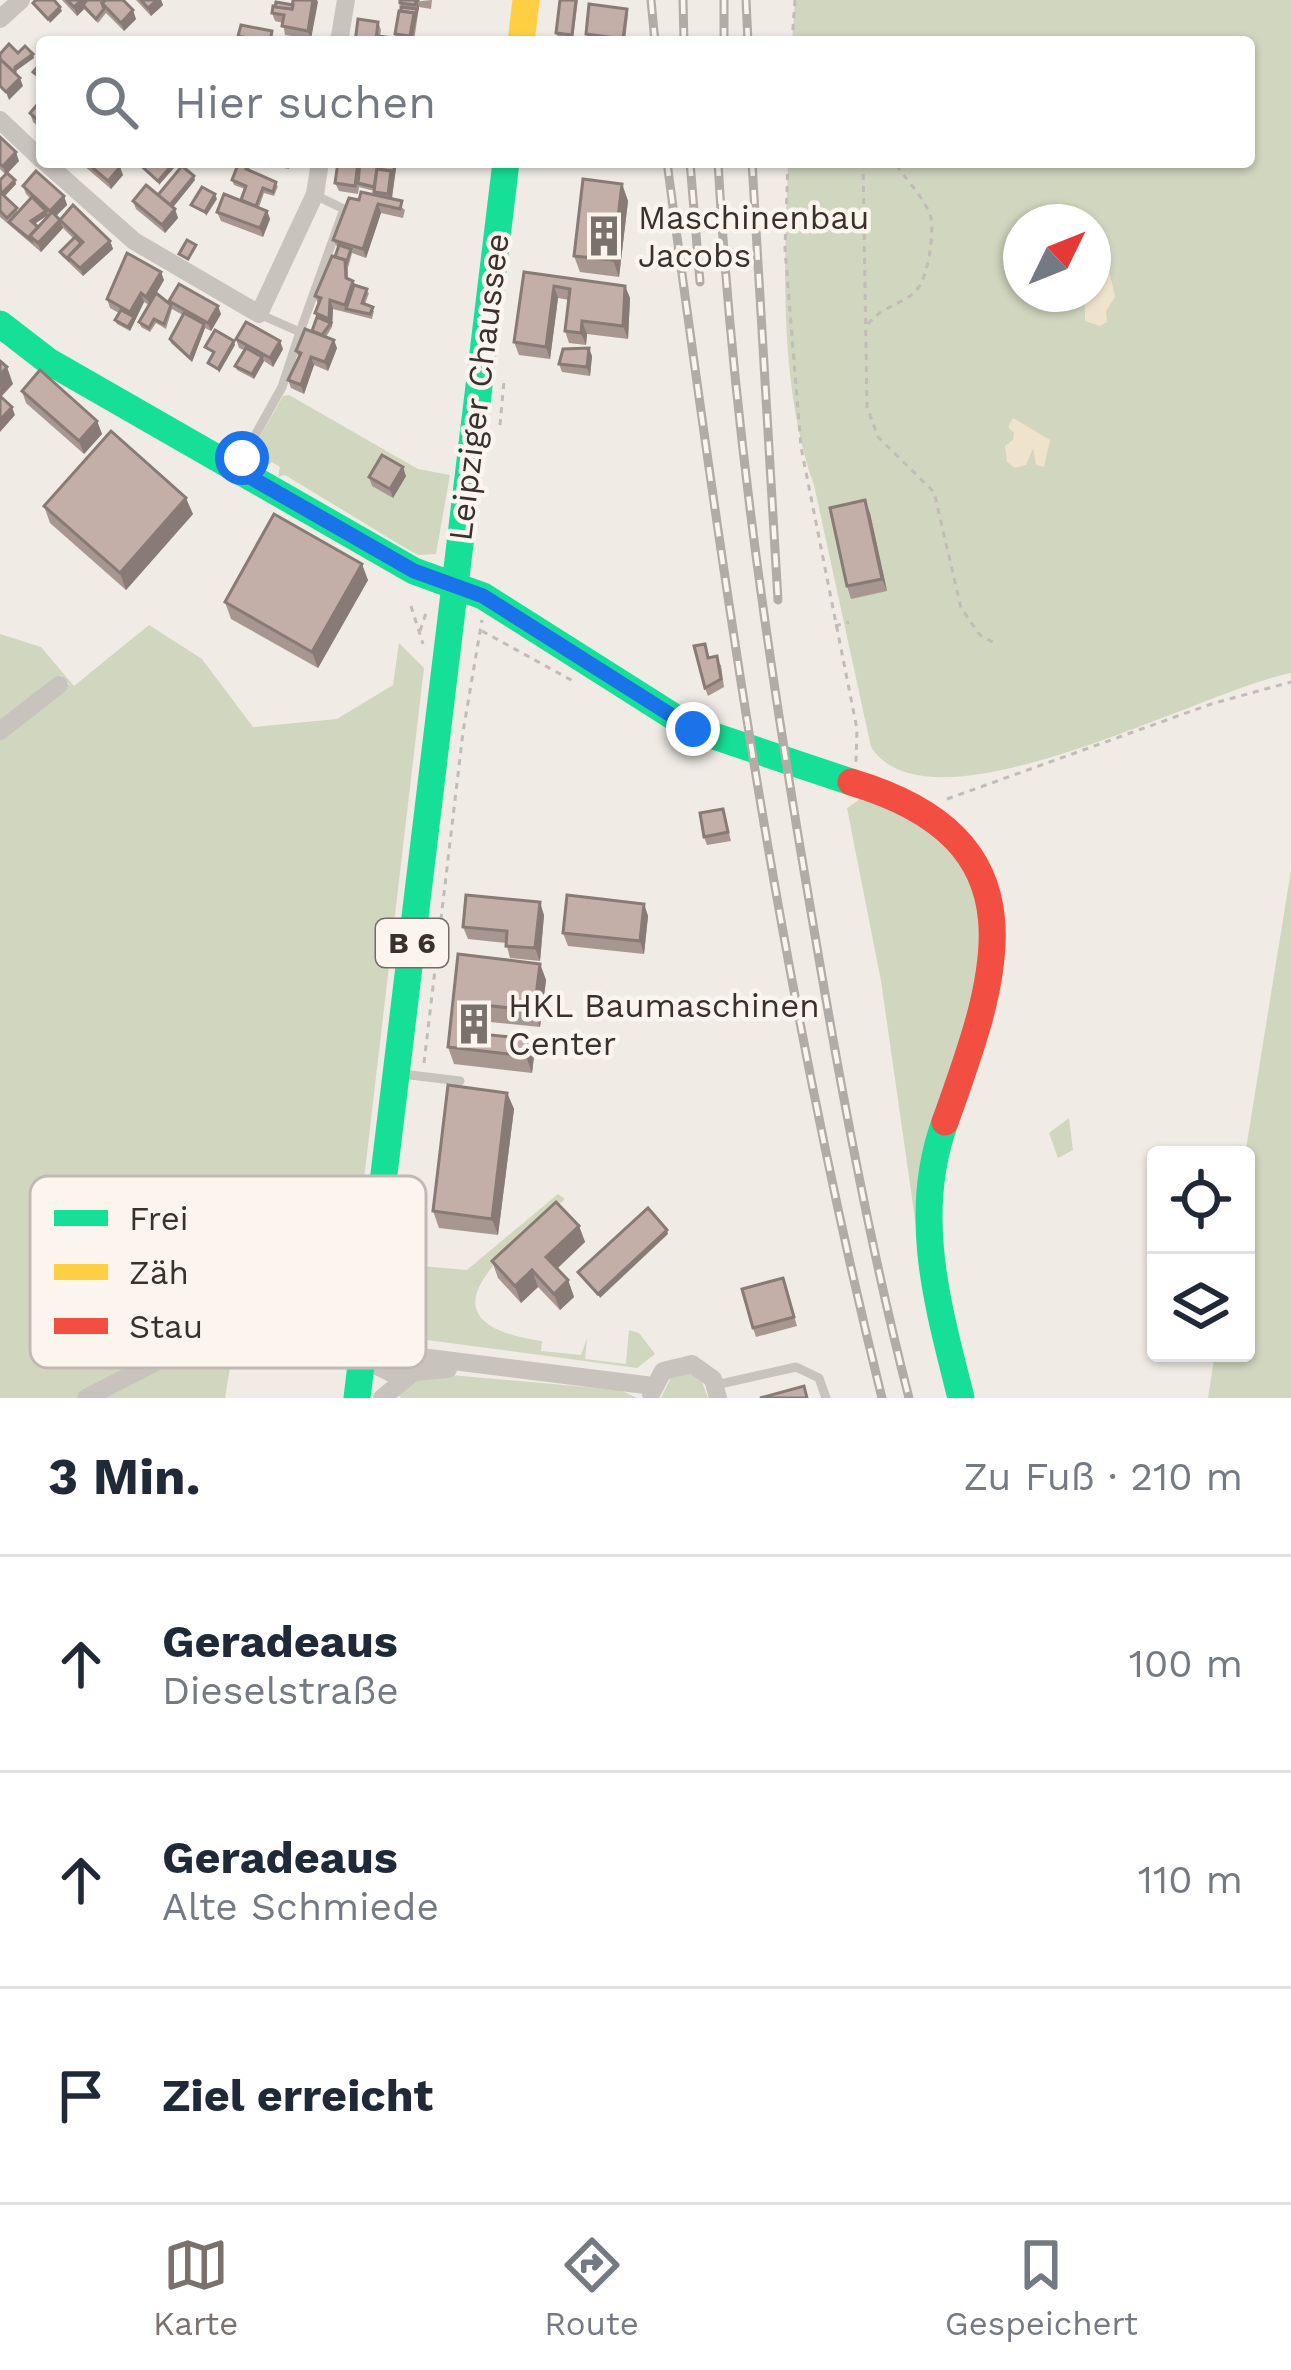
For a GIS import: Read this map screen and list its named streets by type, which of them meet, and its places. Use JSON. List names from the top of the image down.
{
  "streets": {
    "street": ["Leipziger Chaussee", "B 6"]
  },
  "places": {
    "building": ["Maschinenbau Jacobs", "HKL Baumaschinen Center"]
  },
  "legend": ["Frei", "Zäh", "Stau"],
  "north": "top right",
  "page": {
    "search": "Hier suchen",
    "heading": ["3 Min.", "Zu Fuß · 210 m"],
    "list": [
      ["Geradeaus", "Dieselstraße", "100 m"],
      ["Geradeaus", "Alte Schmiede", "110 m"],
      "Ziel erreicht"
    ],
    "nav": ["Karte", "Route", "Gespeichert"]
  }
}
